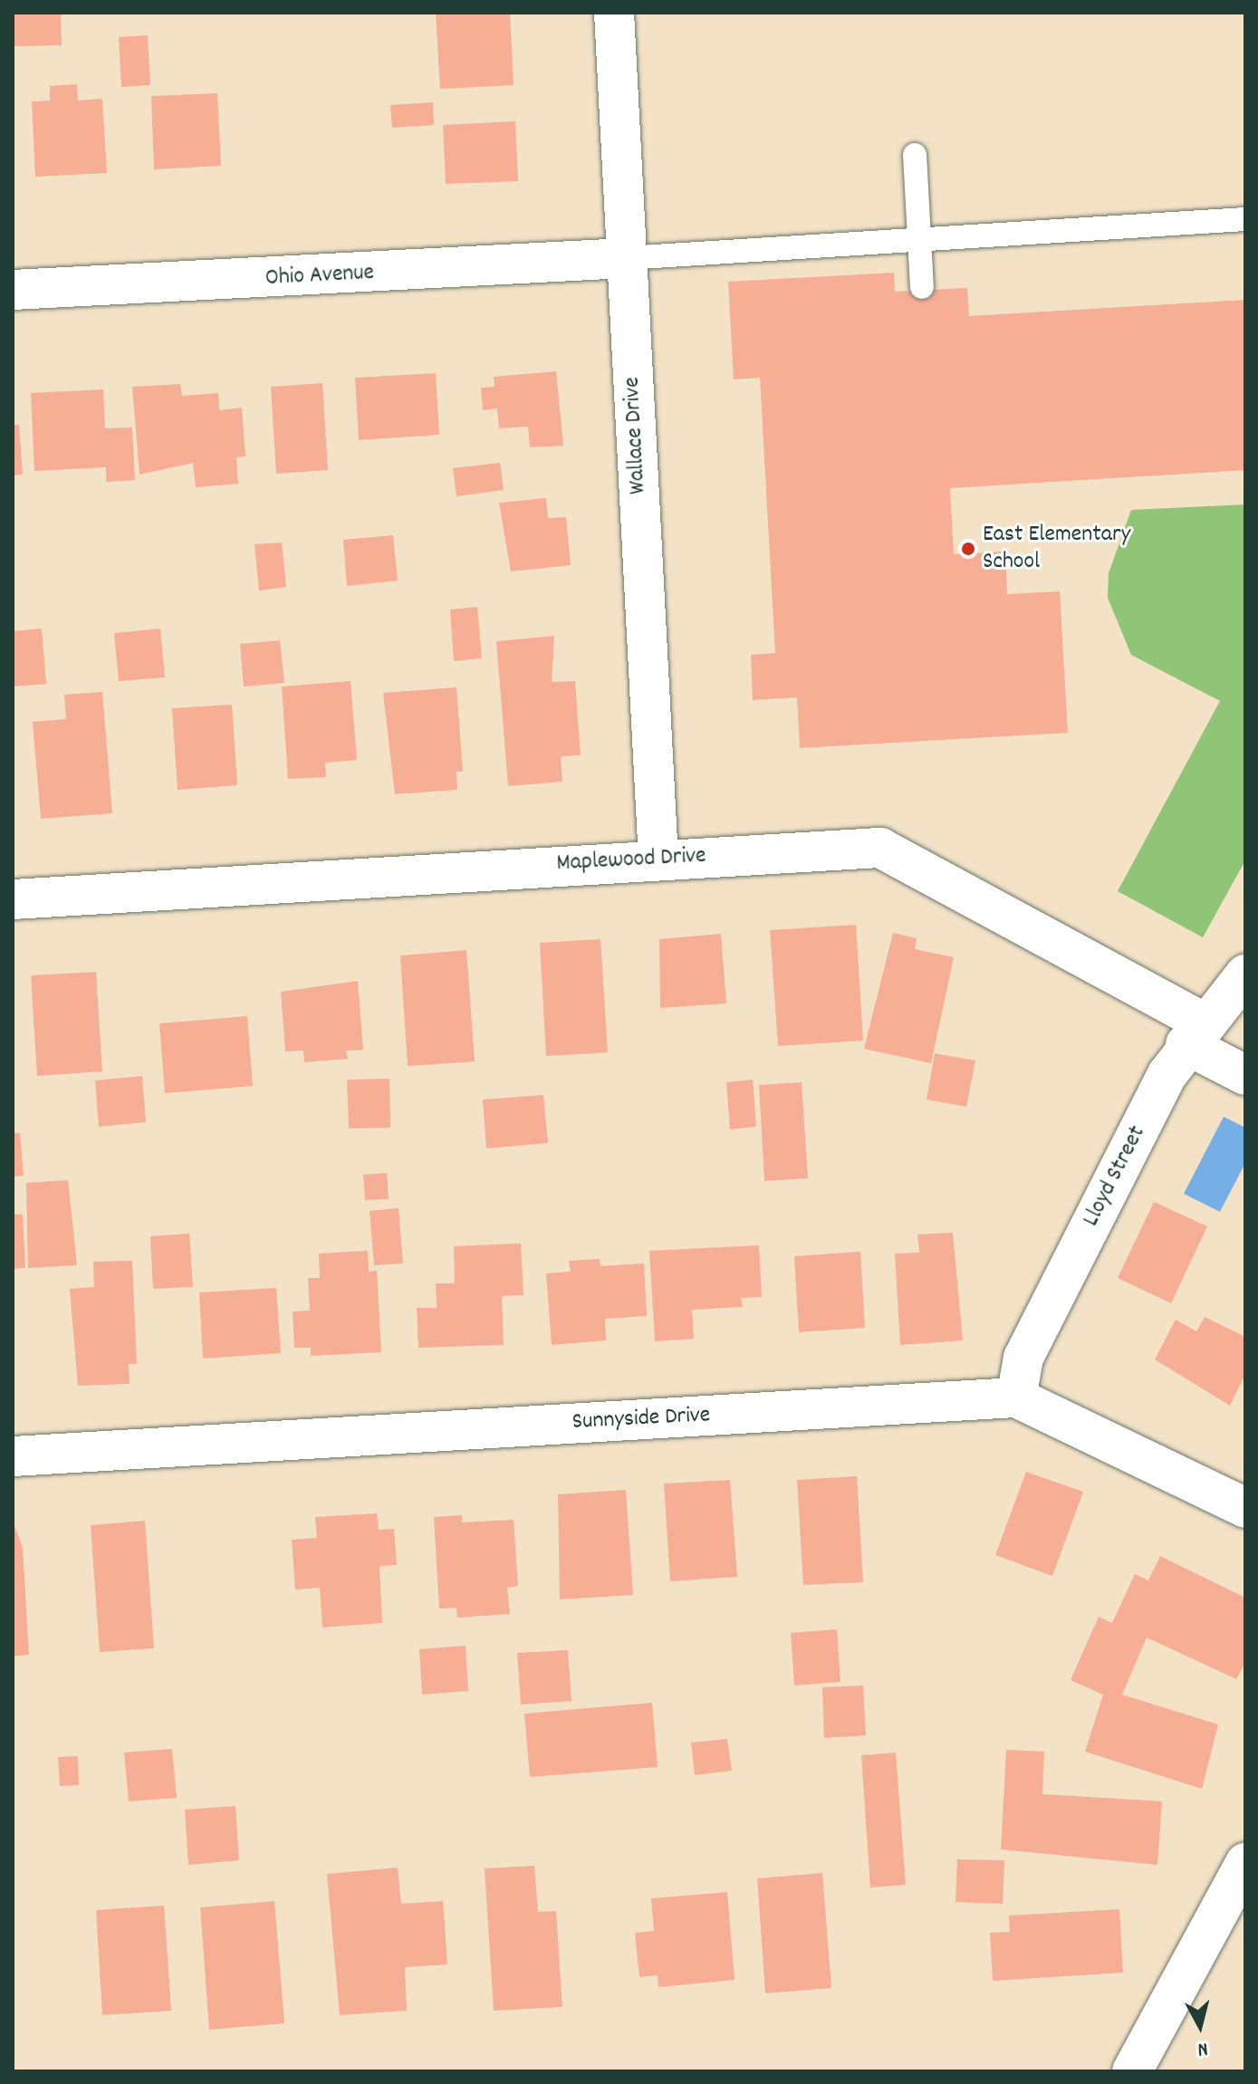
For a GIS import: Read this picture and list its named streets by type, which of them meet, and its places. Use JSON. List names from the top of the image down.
{
  "streets": {
    "street": [
      "Ohio Avenue",
      "Wallace Drive",
      "Maplewood Drive",
      "Lloyd Street",
      "Sunnyside Drive"
    ]
  },
  "crossings": [
    ["Ohio Avenue", "Wallace Drive"],
    ["Wallace Drive", "Maplewood Drive"],
    ["Maplewood Drive", "Lloyd Street"],
    ["Lloyd Street", "Sunnyside Drive"]
  ],
  "places": ["East Elementary School"],
  "north": "bottom"
}
